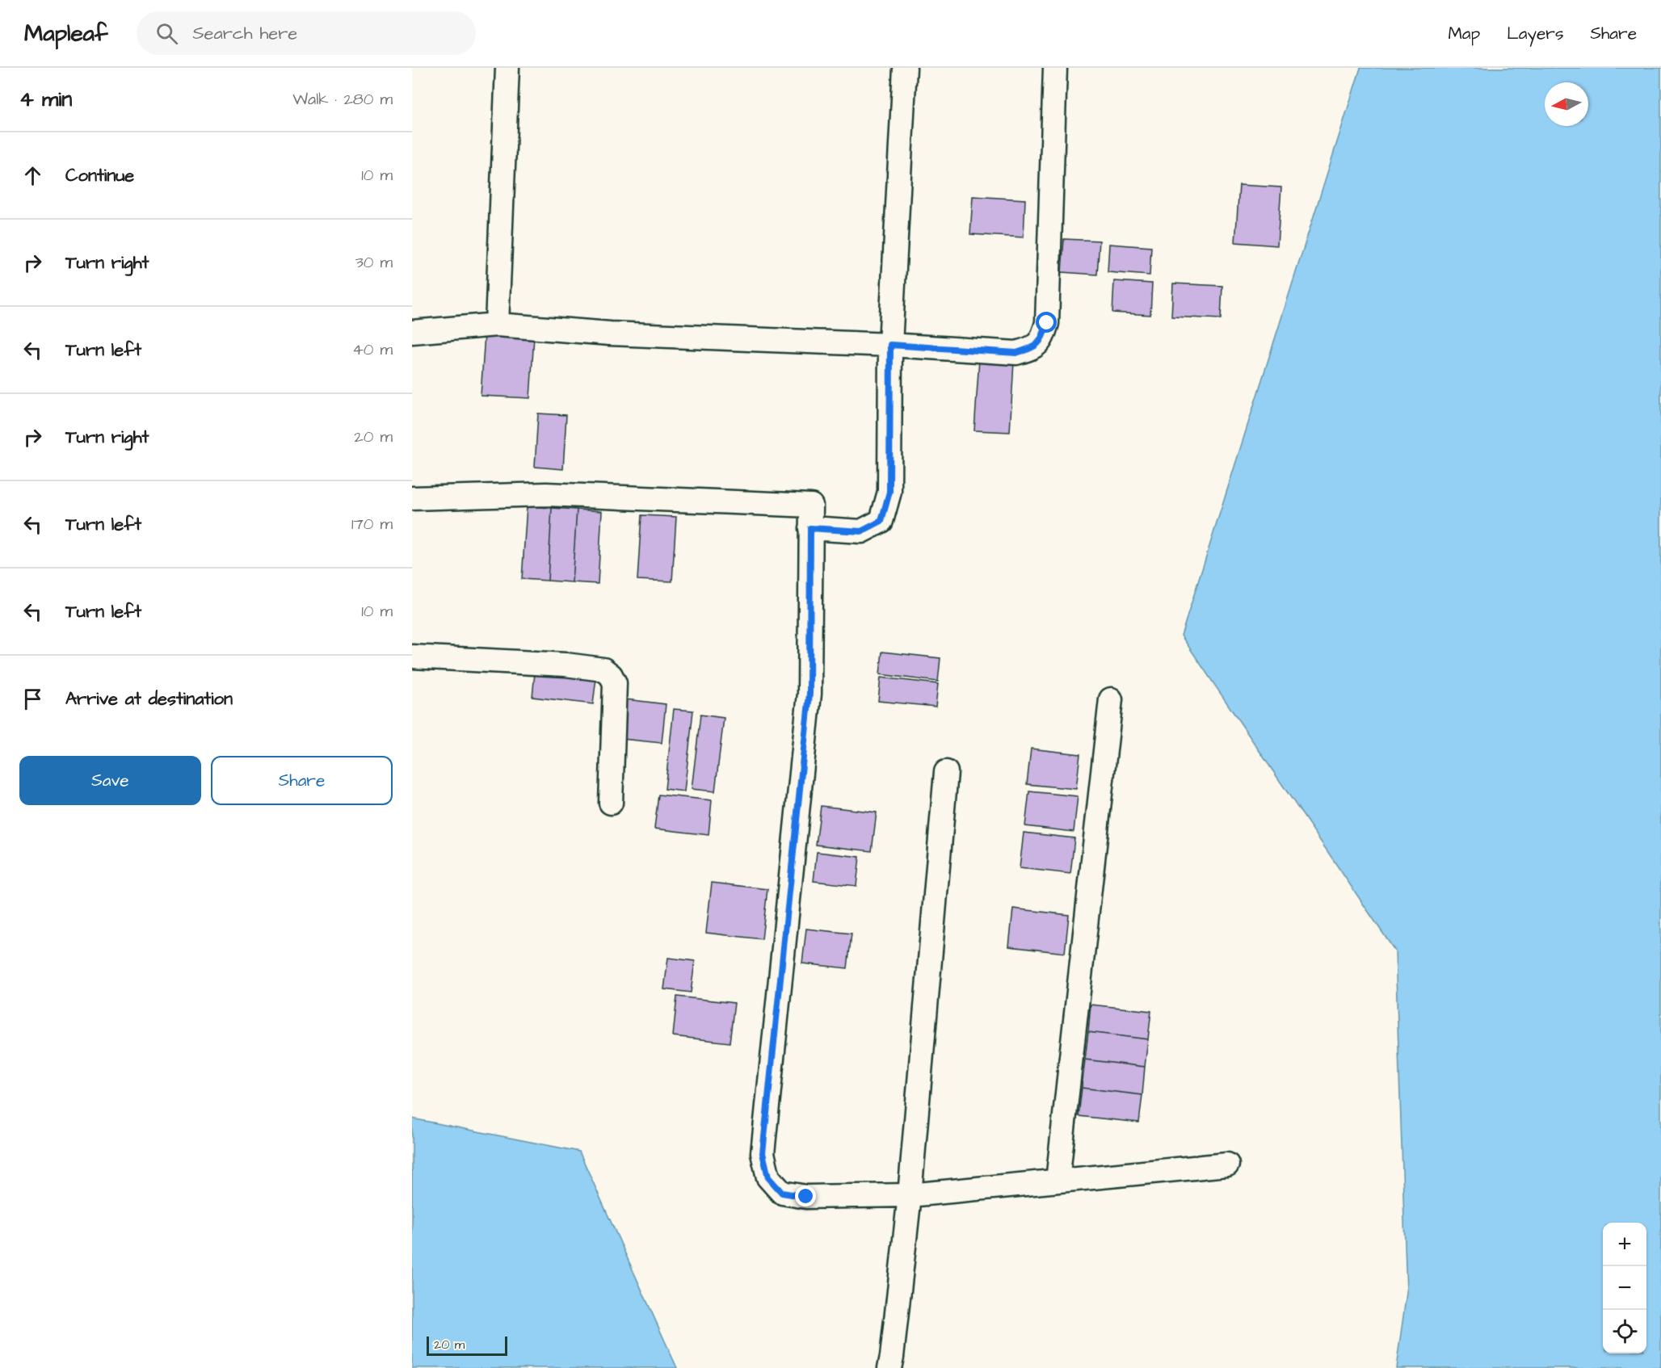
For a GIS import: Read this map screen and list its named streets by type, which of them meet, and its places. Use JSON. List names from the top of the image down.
{
  "scale_bar": "20 m",
  "north": "left",
  "page": {
    "header": "Mapleaf",
    "search": "Search here",
    "nav": ["Map", "Layers", "Share"],
    "heading": ["4 min", "Walk · 280 m"],
    "list": [
      ["Continue", "10 m"],
      ["Turn right", "30 m"],
      ["Turn left", "40 m"],
      ["Turn right", "20 m"],
      ["Turn left", "170 m"],
      ["Turn left", "10 m"],
      "Arrive at destination"
    ],
    "buttons": ["Save", "Share"],
    "map_buttons": ["+", "−"],
    "scale": "20 m"
  }
}
